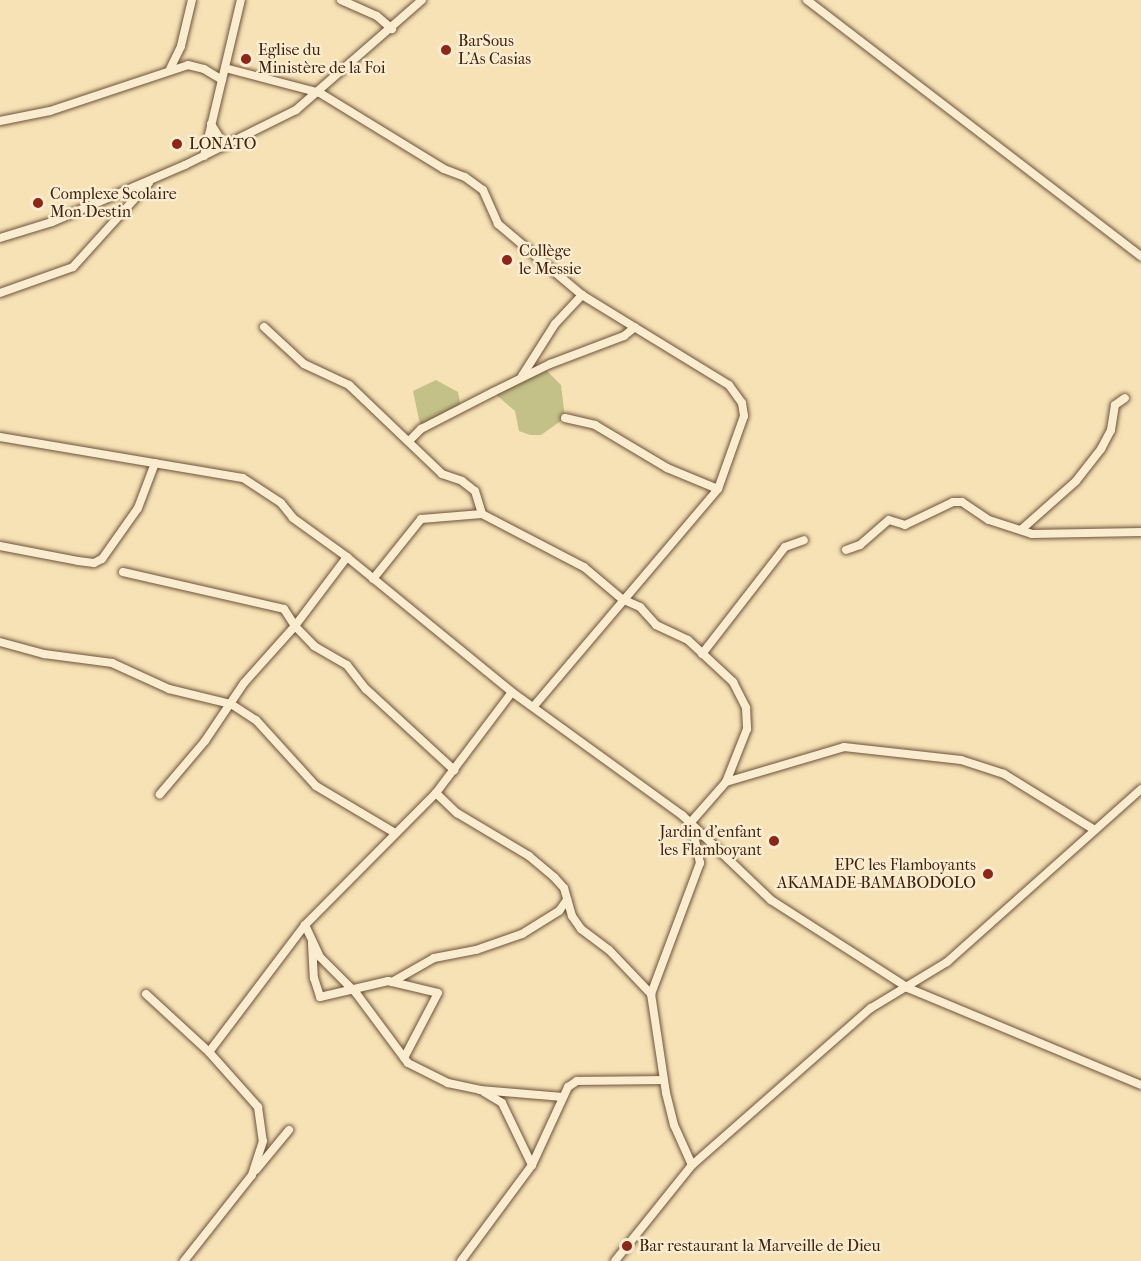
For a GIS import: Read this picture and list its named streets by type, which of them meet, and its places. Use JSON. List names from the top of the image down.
{
  "places": [
    "BarSous L'As Casias",
    "Eglise du Ministère de la Foi",
    "LONATO",
    "Complexe Scolaire Mon Destin",
    "Collège le Messie",
    "Jardin d'enfant les Flamboyant",
    "EPC les Flamboyants AKAMADE-BAMABODOLO",
    "Bar restaurant la Marveille de Dieu"
  ]
}
